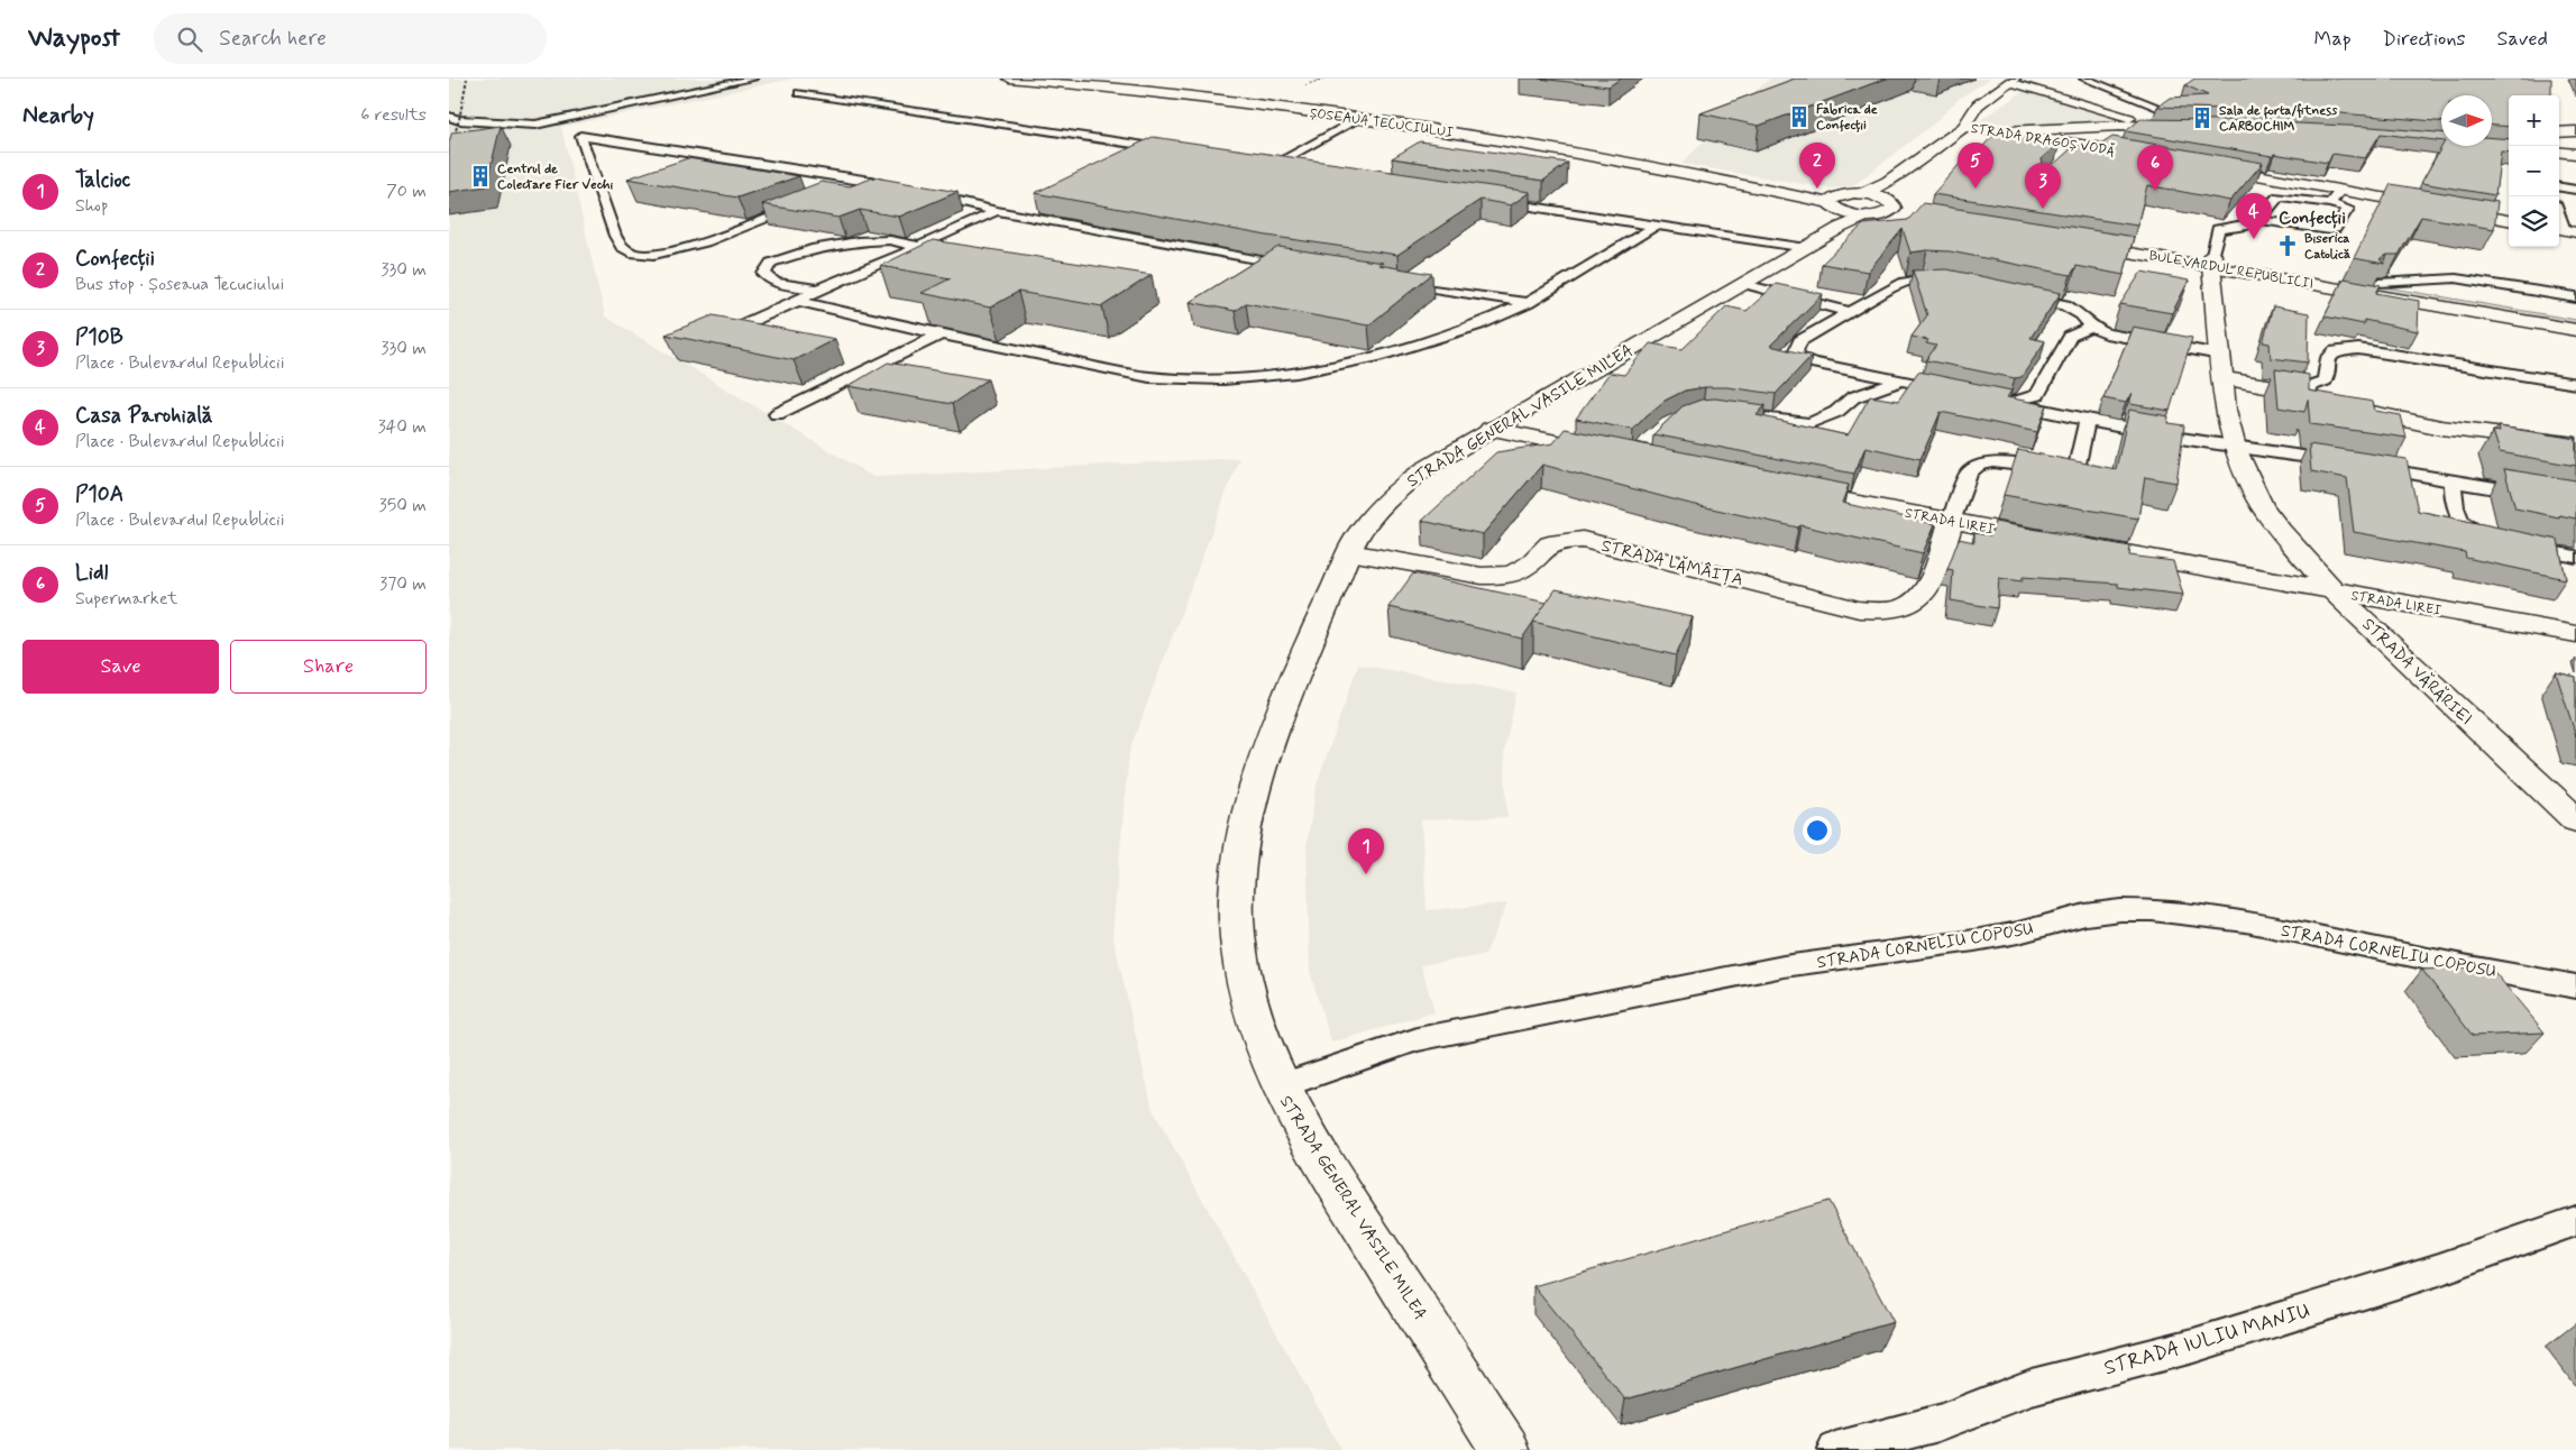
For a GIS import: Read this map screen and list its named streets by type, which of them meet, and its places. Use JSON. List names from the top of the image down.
{
  "streets": {
    "main road": [
      "ȘOSEAUA TECUCIULUI",
      "STRADA DRAGOȘ VODĂ",
      "BULEVARDUL REPUBLICII",
      "STRADA GENERAL VASILE MILEA",
      "STRADA LIREI",
      "STRADA LĂMÂIȚA",
      "STRADA VĂRĂRIEI"
    ],
    "lane": ["STRADA CORNELIU COPOSU", "STRADA IULIU MANIU"]
  },
  "crossings": [
    ["ȘOSEAUA TECUCIULUI", "STRADA GENERAL VASILE MILEA"],
    ["BULEVARDUL REPUBLICII", "STRADA VĂRĂRIEI"],
    ["STRADA GENERAL VASILE MILEA", "STRADA LĂMÂIȚA"],
    ["STRADA GENERAL VASILE MILEA", "STRADA CORNELIU COPOSU"],
    ["STRADA LIREI", "STRADA LĂMÂIȚA"],
    ["STRADA LIREI", "STRADA VĂRĂRIEI"]
  ],
  "districts": ["Confecții"],
  "places": {
    "building": ["Fabrica de Confecții", "Sala de forta/fitness CARBOCHIM", "Centrul de Colectare Fier Vechi"],
    "church": ["Biserica Catolică"]
  },
  "north": "right",
  "page": {
    "header": "Waypost",
    "search": "Search here",
    "nav": ["Map", "Directions", "Saved"],
    "heading": ["Nearby", "6 results"],
    "map_buttons": ["+", "−"],
    "pins": [
      "2",
      "5",
      "6",
      "3",
      "4",
      "1"
    ],
    "list": [
      {
        "mark": "1",
        "name": "Talcioc",
        "note": "Shop",
        "value": "70 m"
      },
      {
        "mark": "2",
        "name": "Confecții",
        "note": "Bus stop · Șoseaua Tecuciului",
        "value": "330 m"
      },
      {
        "mark": "3",
        "name": "P10B",
        "note": "Place · Bulevardul Republicii",
        "value": "330 m"
      },
      {
        "mark": "4",
        "name": "Casa Parohială",
        "note": "Place · Bulevardul Republicii",
        "value": "340 m"
      },
      {
        "mark": "5",
        "name": "P10A",
        "note": "Place · Bulevardul Republicii",
        "value": "350 m"
      },
      {
        "mark": "6",
        "name": "Lidl",
        "note": "Supermarket",
        "value": "370 m"
      }
    ],
    "buttons": ["Save", "Share"]
  }
}
